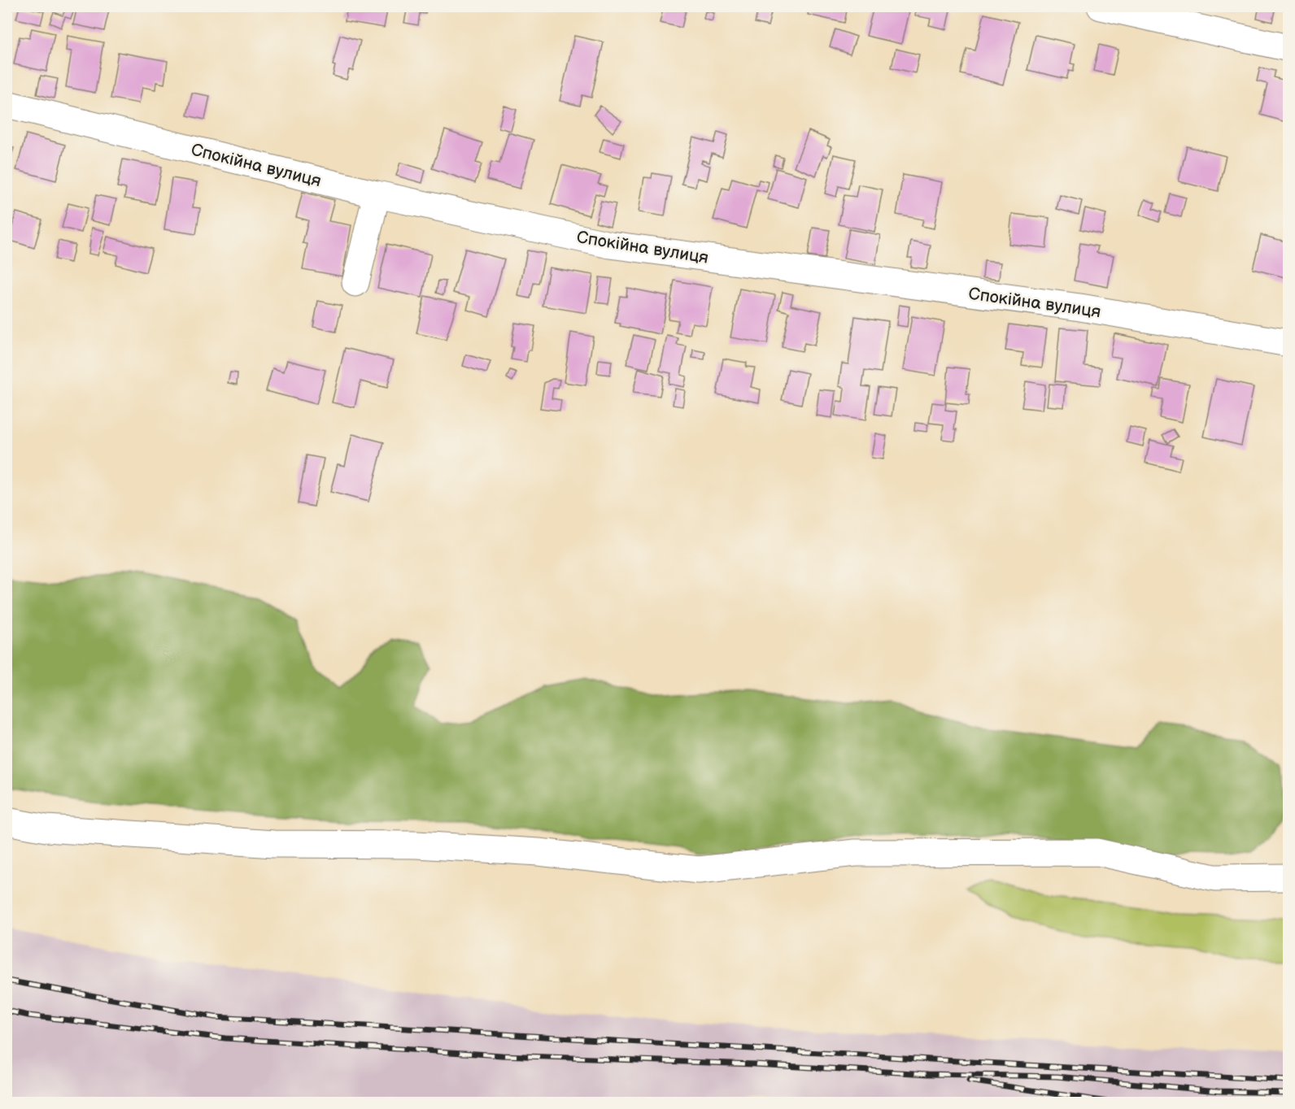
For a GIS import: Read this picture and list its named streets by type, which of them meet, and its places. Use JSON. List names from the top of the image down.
{
  "streets": {
    "street": ["Спокійна вулиця"]
  }
}
